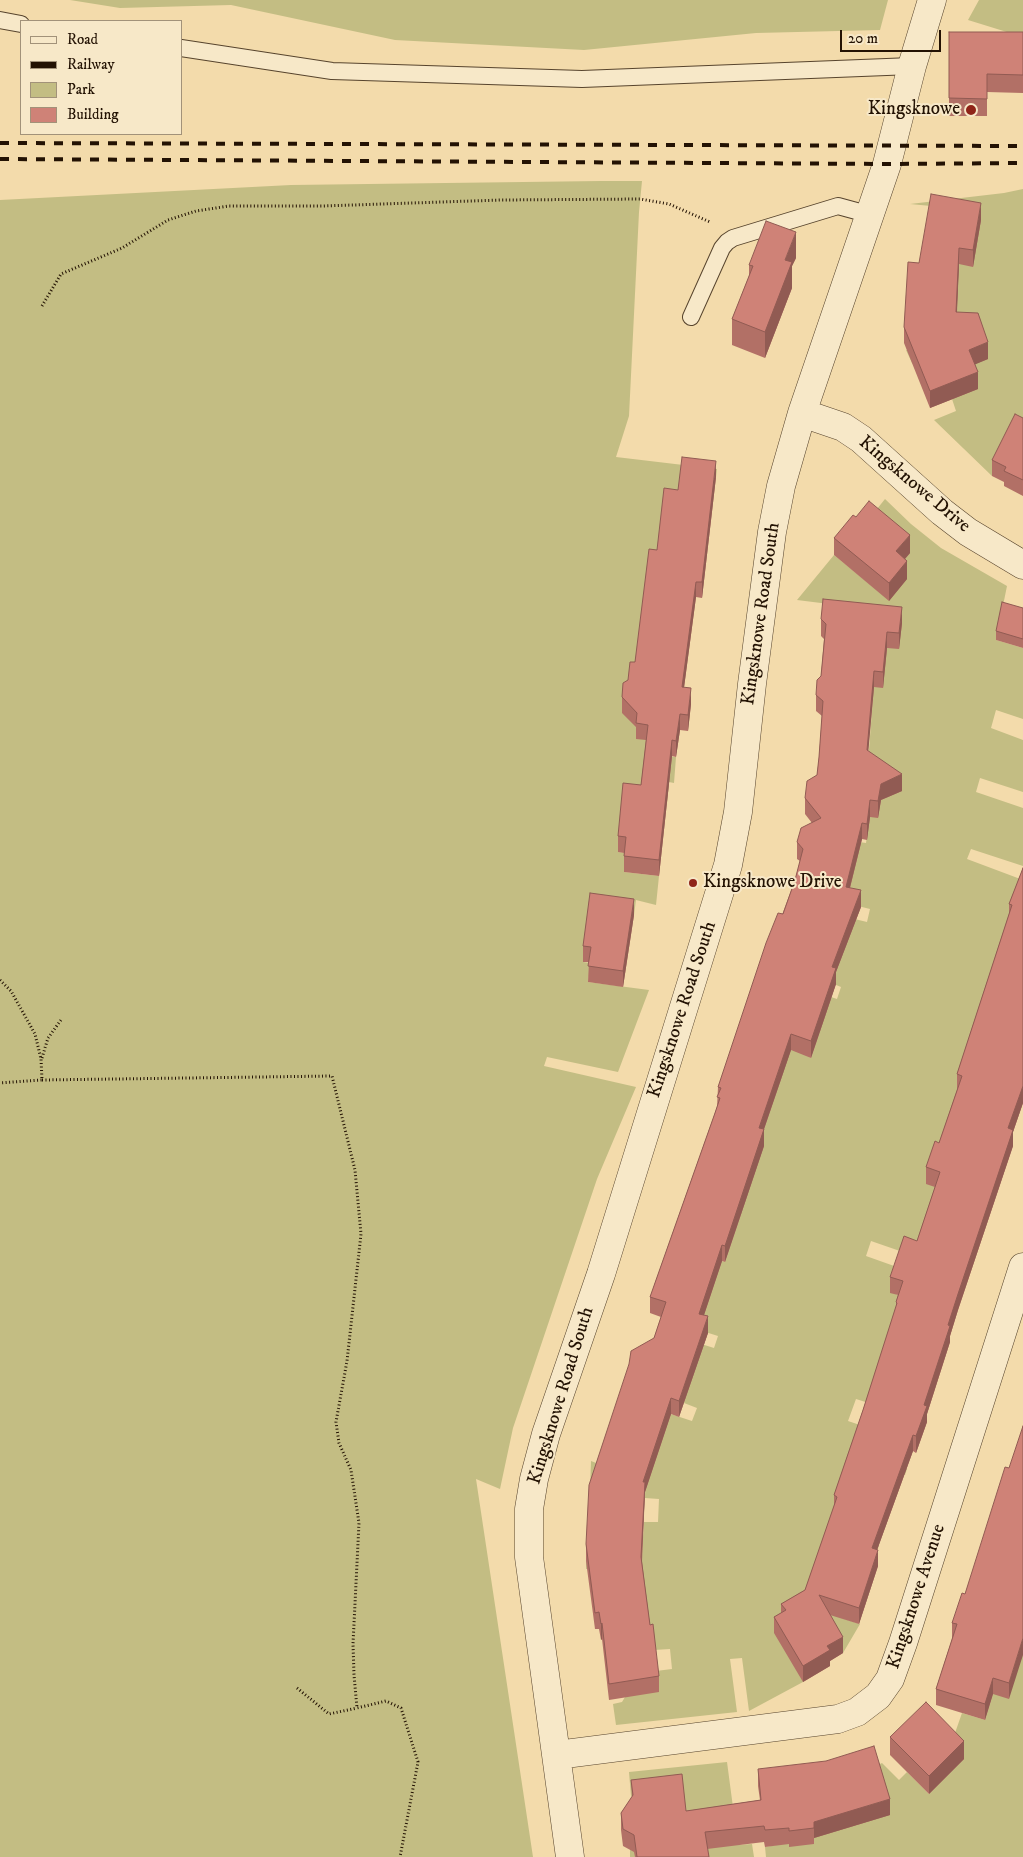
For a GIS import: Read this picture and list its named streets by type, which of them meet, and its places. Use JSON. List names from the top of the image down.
{
  "streets": {
    "street": ["Kingsknowe Drive", "Kingsknowe Road South", "Kingsknowe Avenue"]
  },
  "crossings": [
    ["Kingsknowe Drive", "Kingsknowe Road South"],
    ["Kingsknowe Road South", "Kingsknowe Avenue"]
  ],
  "places": ["Kingsknowe", "Kingsknowe Drive"],
  "legend": [
    "Road",
    "Railway",
    "Park",
    "Building"
  ],
  "scale_bar": "20 m"
}
